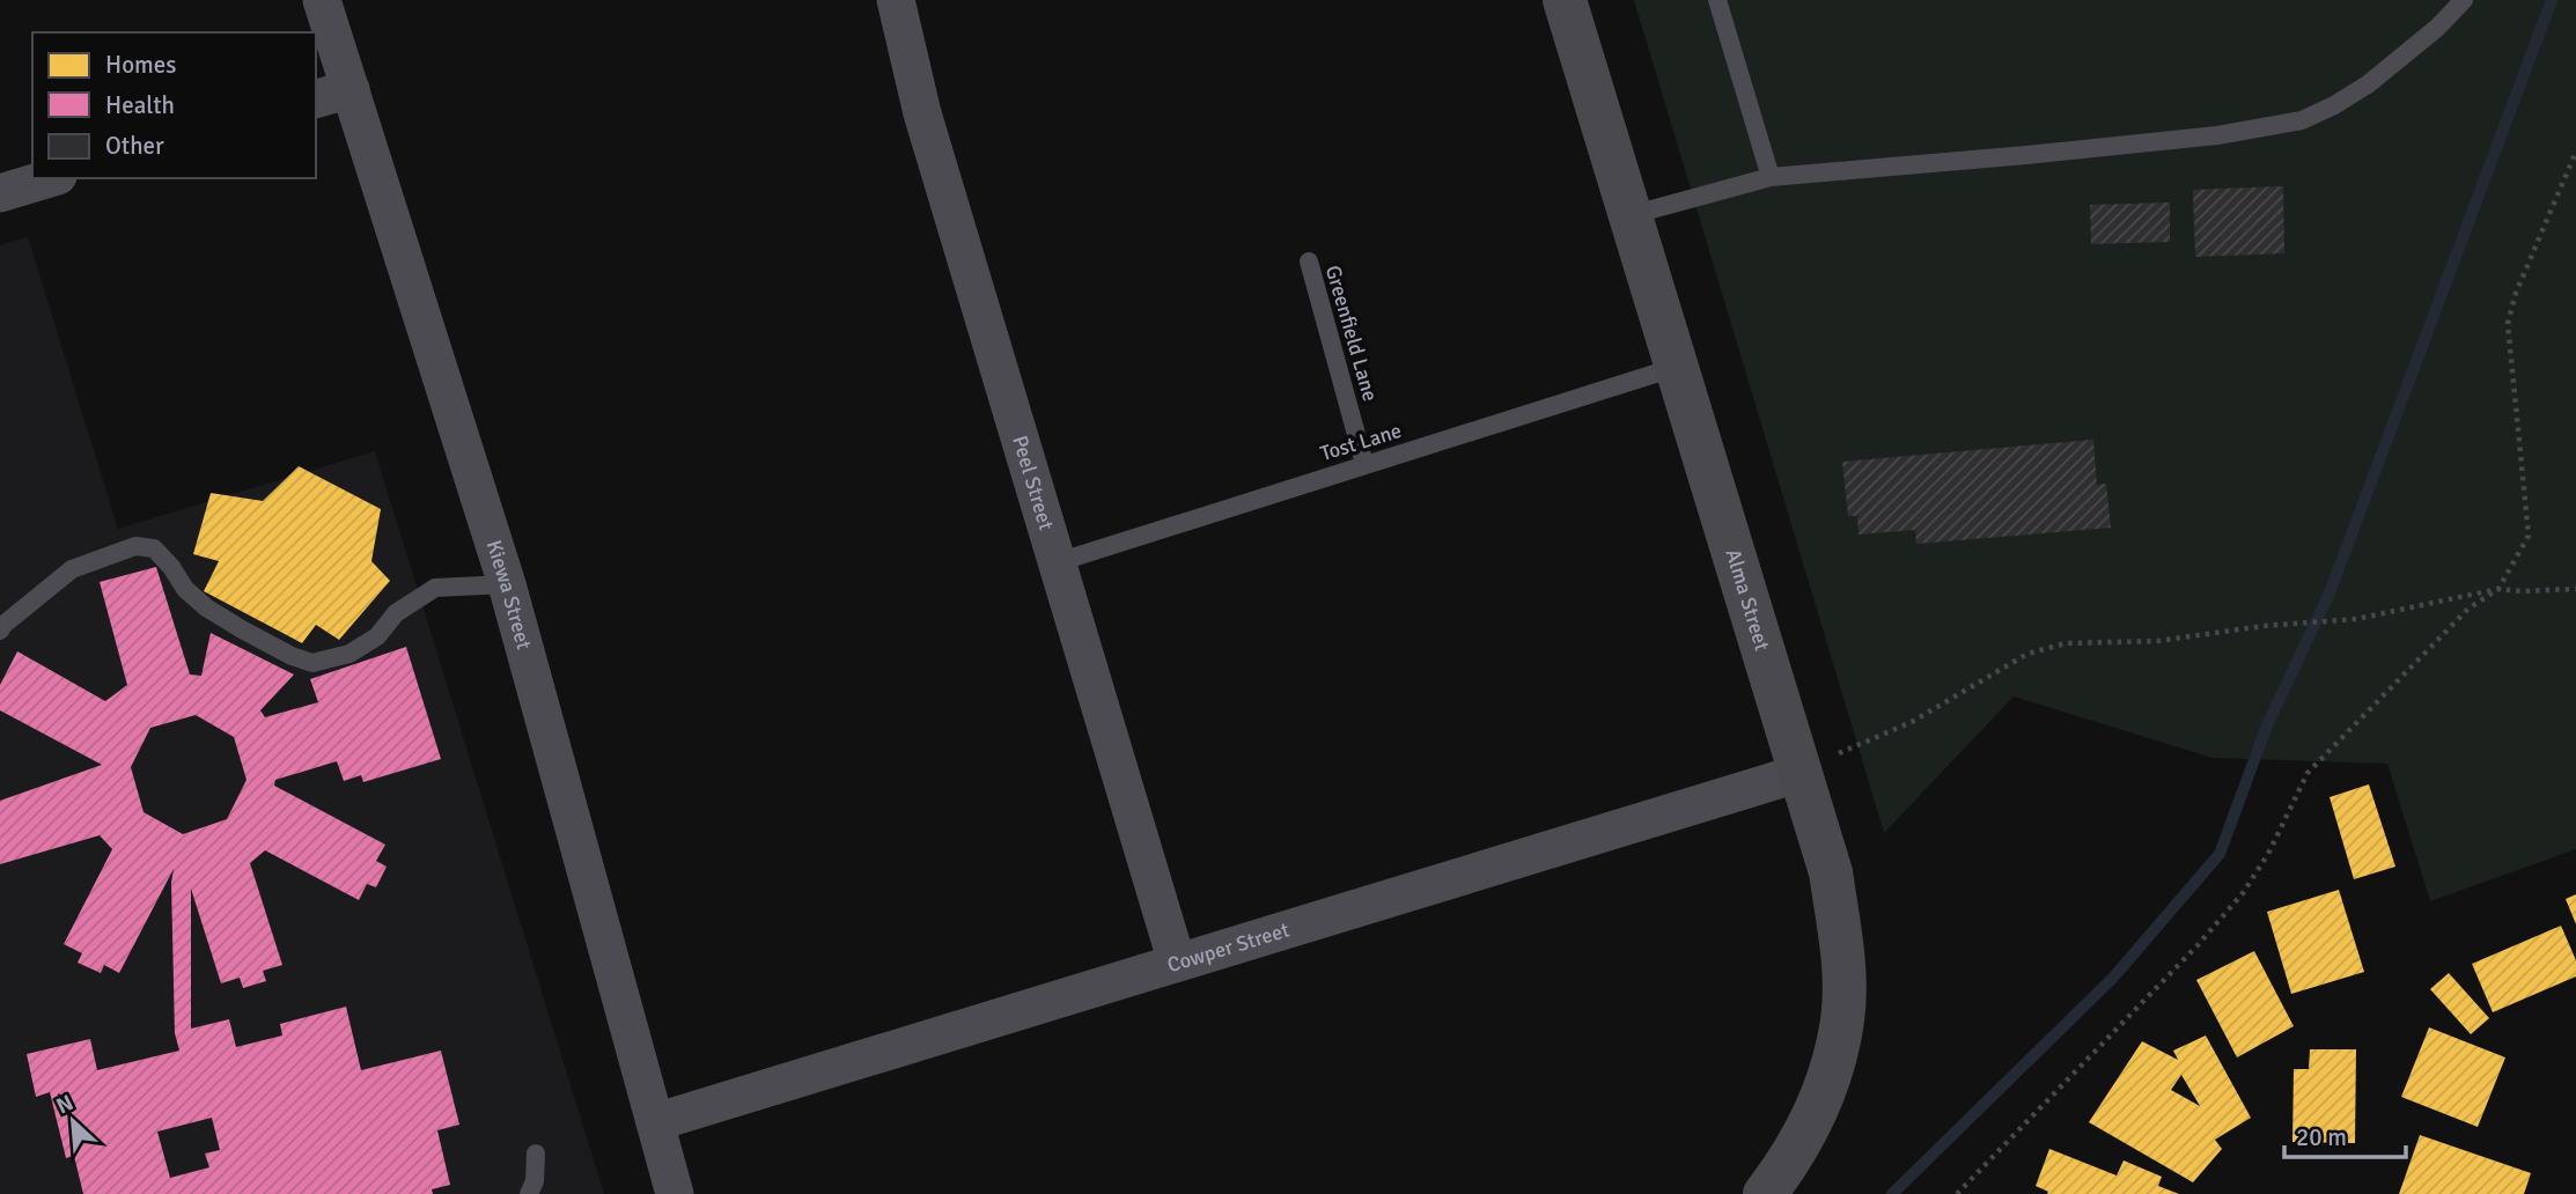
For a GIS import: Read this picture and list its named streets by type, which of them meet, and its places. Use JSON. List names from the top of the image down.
{
  "streets": {
    "street": [
      "Peel Street",
      "Kiewa Street",
      "Alma Street",
      "Cowper Street"
    ],
    "lane": ["Greenfield Lane", "Tost Lane"]
  },
  "crossings": [
    ["Greenfield Lane", "Tost Lane"],
    ["Tost Lane", "Peel Street"],
    ["Tost Lane", "Alma Street"],
    ["Peel Street", "Cowper Street"],
    ["Kiewa Street", "Cowper Street"],
    ["Alma Street", "Cowper Street"]
  ],
  "legend": ["Homes", "Health", "Other"],
  "scale_bar": "20 m",
  "north": "top left"
}
